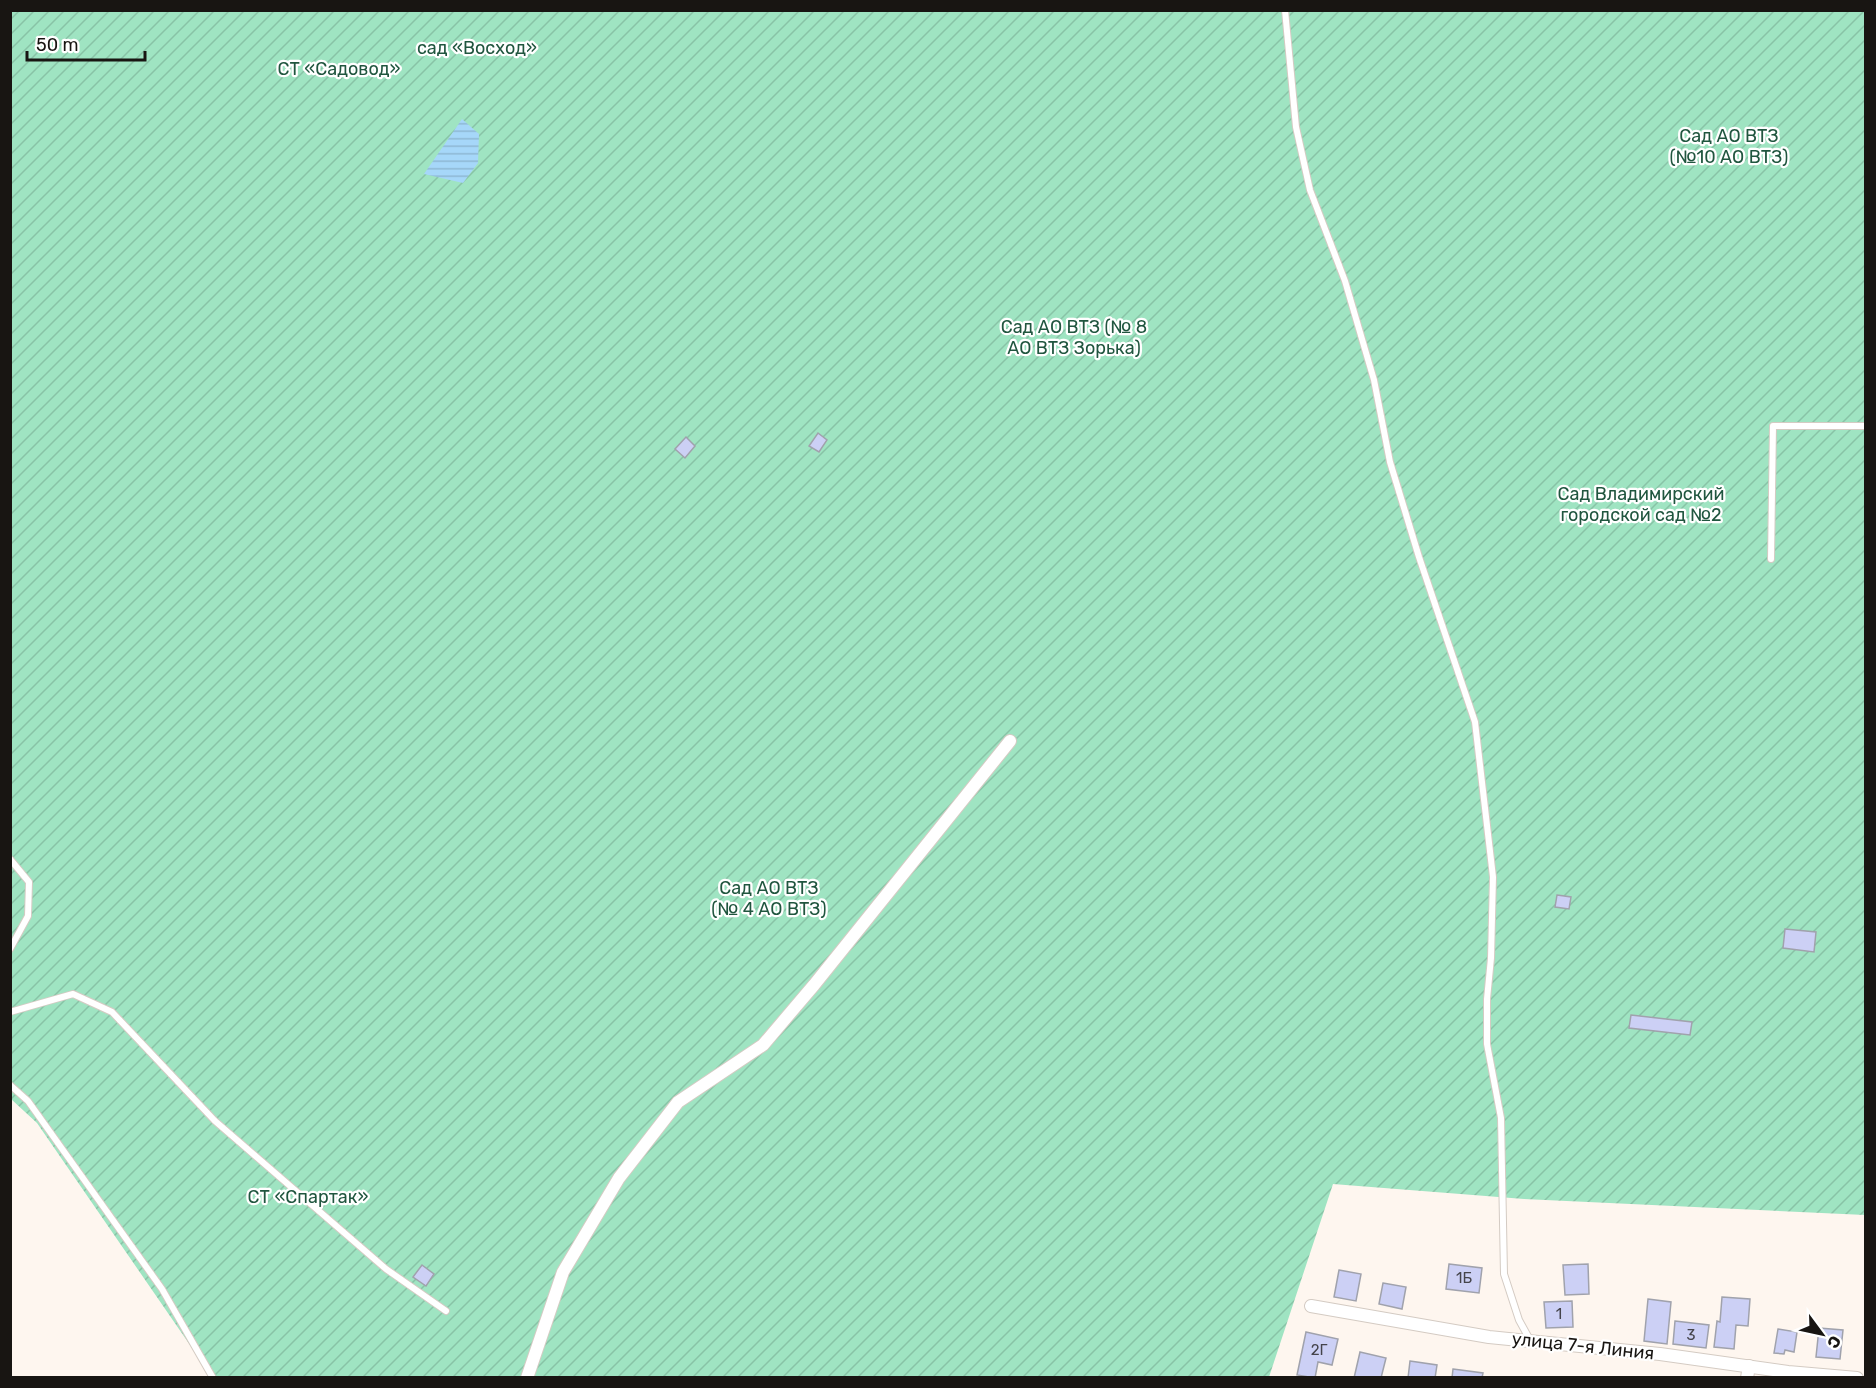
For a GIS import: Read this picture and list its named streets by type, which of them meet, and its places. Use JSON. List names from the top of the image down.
{
  "streets": {
    "street": ["улица 7-я Линия"]
  },
  "parks": [
    "сад «Восход»",
    "СТ «Садовод»",
    "Сад АО ВТЗ (№10 АО ВТЗ)",
    "Сад АО ВТЗ (№ 8 АО ВТЗ Зорька)",
    "Сад Владимирский городской сад №2",
    "Сад АО ВТЗ (№ 4 АО ВТЗ)",
    "СТ «Спартак»"
  ],
  "house_numbers": [
    "1Б",
    "1",
    "3",
    "2Г"
  ],
  "scale_bar": "50 m",
  "north": "bottom right"
}
